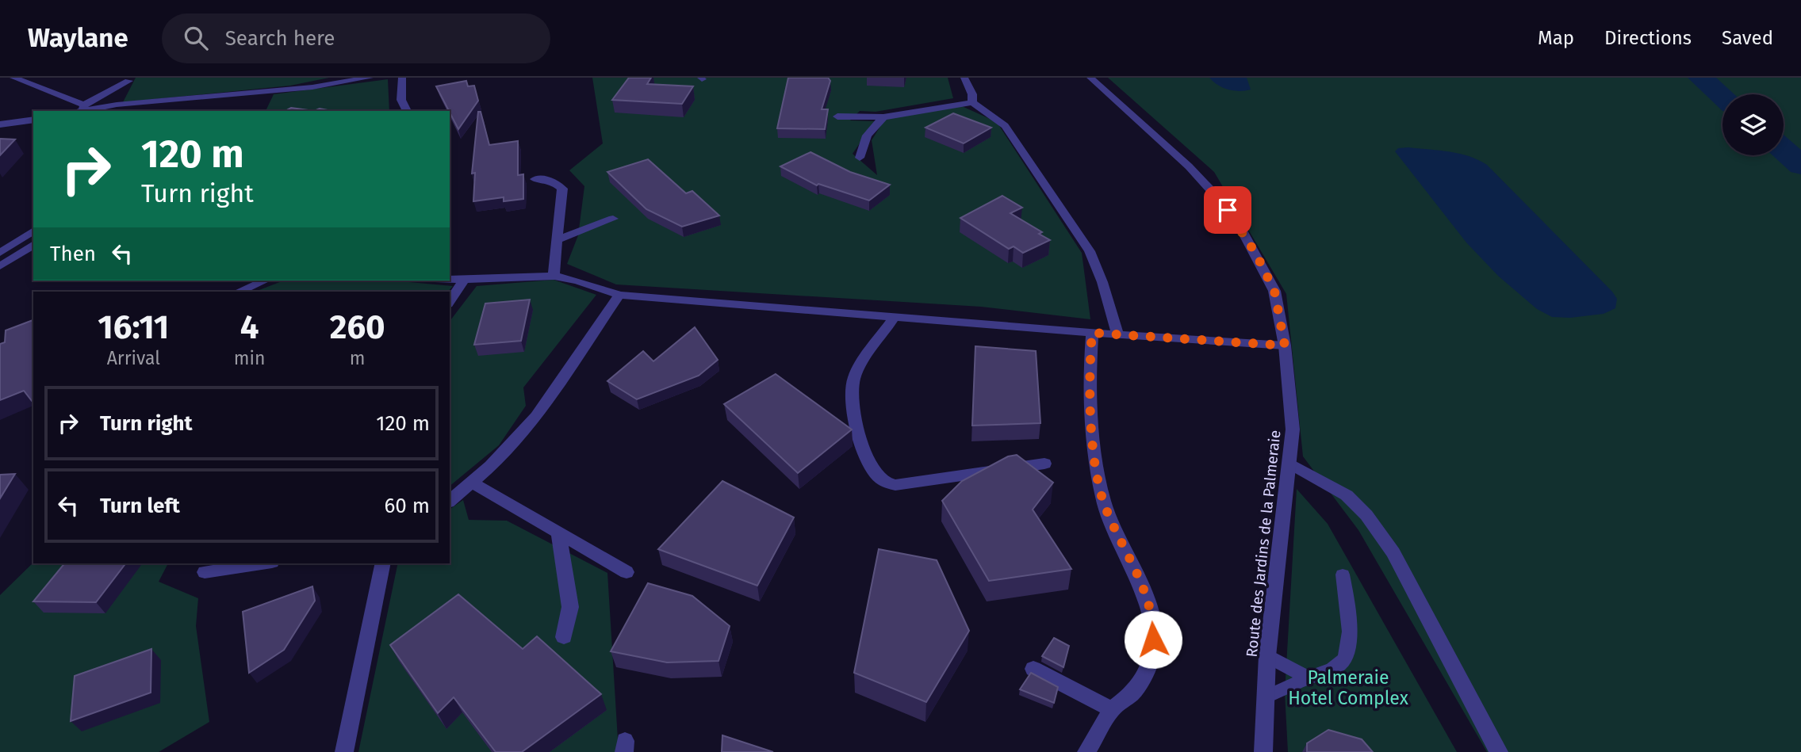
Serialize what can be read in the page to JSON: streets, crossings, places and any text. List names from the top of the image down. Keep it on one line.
{"streets":{"street":["Route des Jardins de la Palmeraie"]},"parks":["Palmeraie Hotel Complex"],"page":{"header":"Waylane","search":"Search here","nav":["Map","Directions","Saved"],"turn":["120 m","Turn right"],"then":"Then","eta":["16:11","Arrival","4","min","260","m"],"list":[{"name":"Turn right","value":"120 m"},{"name":"Turn left","value":"60 m"}]}}
